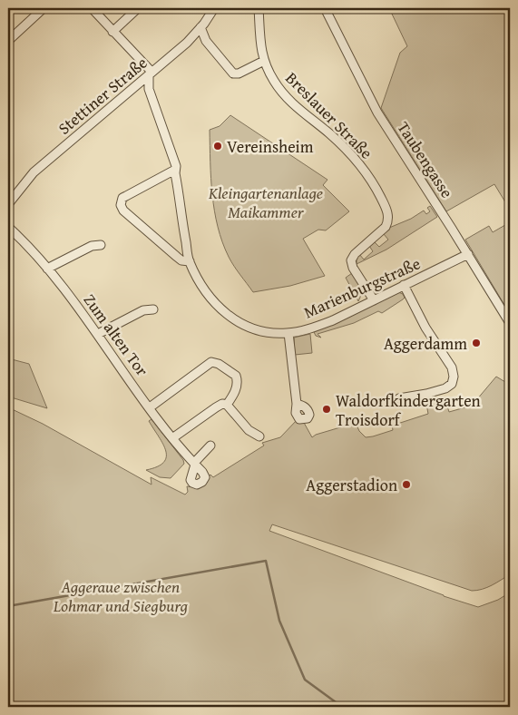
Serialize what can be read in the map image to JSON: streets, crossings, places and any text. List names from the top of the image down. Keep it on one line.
{"streets":{"street":["Stettiner Straße","Breslauer Straße","Taubengasse","Marienburgstraße","Zum alten Tor"]},"crossings":[["Stettiner Straße","Marienburgstraße"],["Breslauer Straße","Marienburgstraße"],["Taubengasse","Marienburgstraße"]],"parks":["Kleingartenanlage Maikammer","Aggeraue zwischen Lohmar und Siegburg"],"places":["Vereinsheim","Aggerdamm","Waldorfkindergarten Troisdorf","Aggerstadion"]}
